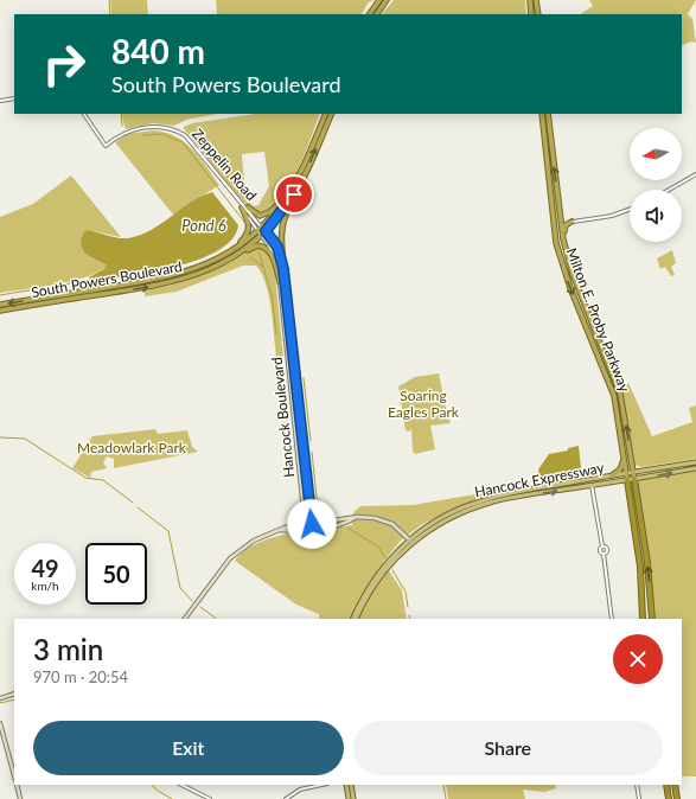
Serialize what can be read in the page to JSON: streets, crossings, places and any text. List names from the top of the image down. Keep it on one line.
{"streets":{"highway":["South Powers Boulevard","Milton E. Proby Parkway"],"main road":["Hancock Boulevard","Hancock Expressway"],"street":["Zeppelin Road"]},"crossings":[["Zeppelin Road","South Powers Boulevard"],["Zeppelin Road","Hancock Boulevard"],["South Powers Boulevard","Hancock Boulevard"],["Milton E. Proby Parkway","Hancock Expressway"]],"water":["Pond 6"],"parks":["Soaring Eagles Park","Meadowlark Park"],"north":"left","page":{"turn":["840 m","South Powers Boulevard"],"speed":"49 km/h","limit":"50","heading":["3 min","970 m · 20:54"],"buttons":["Exit","Share"]}}
